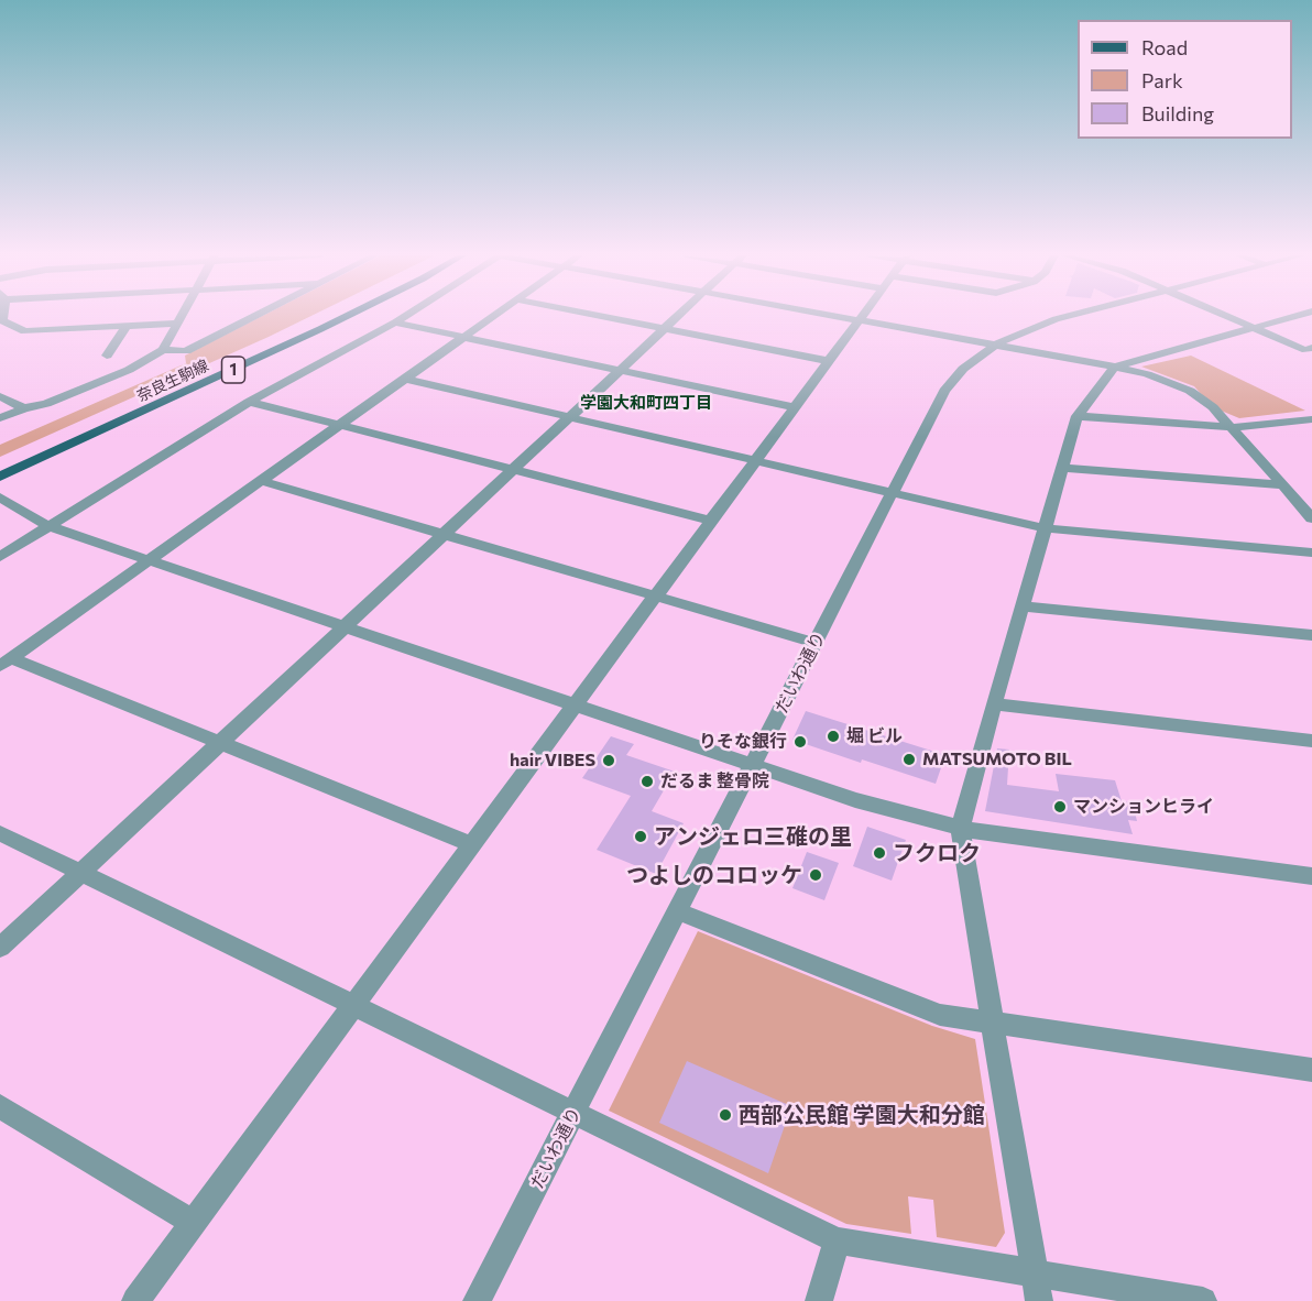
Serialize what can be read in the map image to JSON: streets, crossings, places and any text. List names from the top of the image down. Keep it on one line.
{"streets":{"main road":["1","奈良生駒線"],"street":["だいわ通り"]},"districts":["学園大和町四丁目"],"places":["堀 ビル","りそな銀行","MATSUMOTO BIL","hair VIBES","だるま 整骨院","マンションヒライ","アンジェロ三碓の里","フクロク","つよしのコロッケ","西部公民館 学園大和分館"],"legend":["Road","Park","Building"]}
